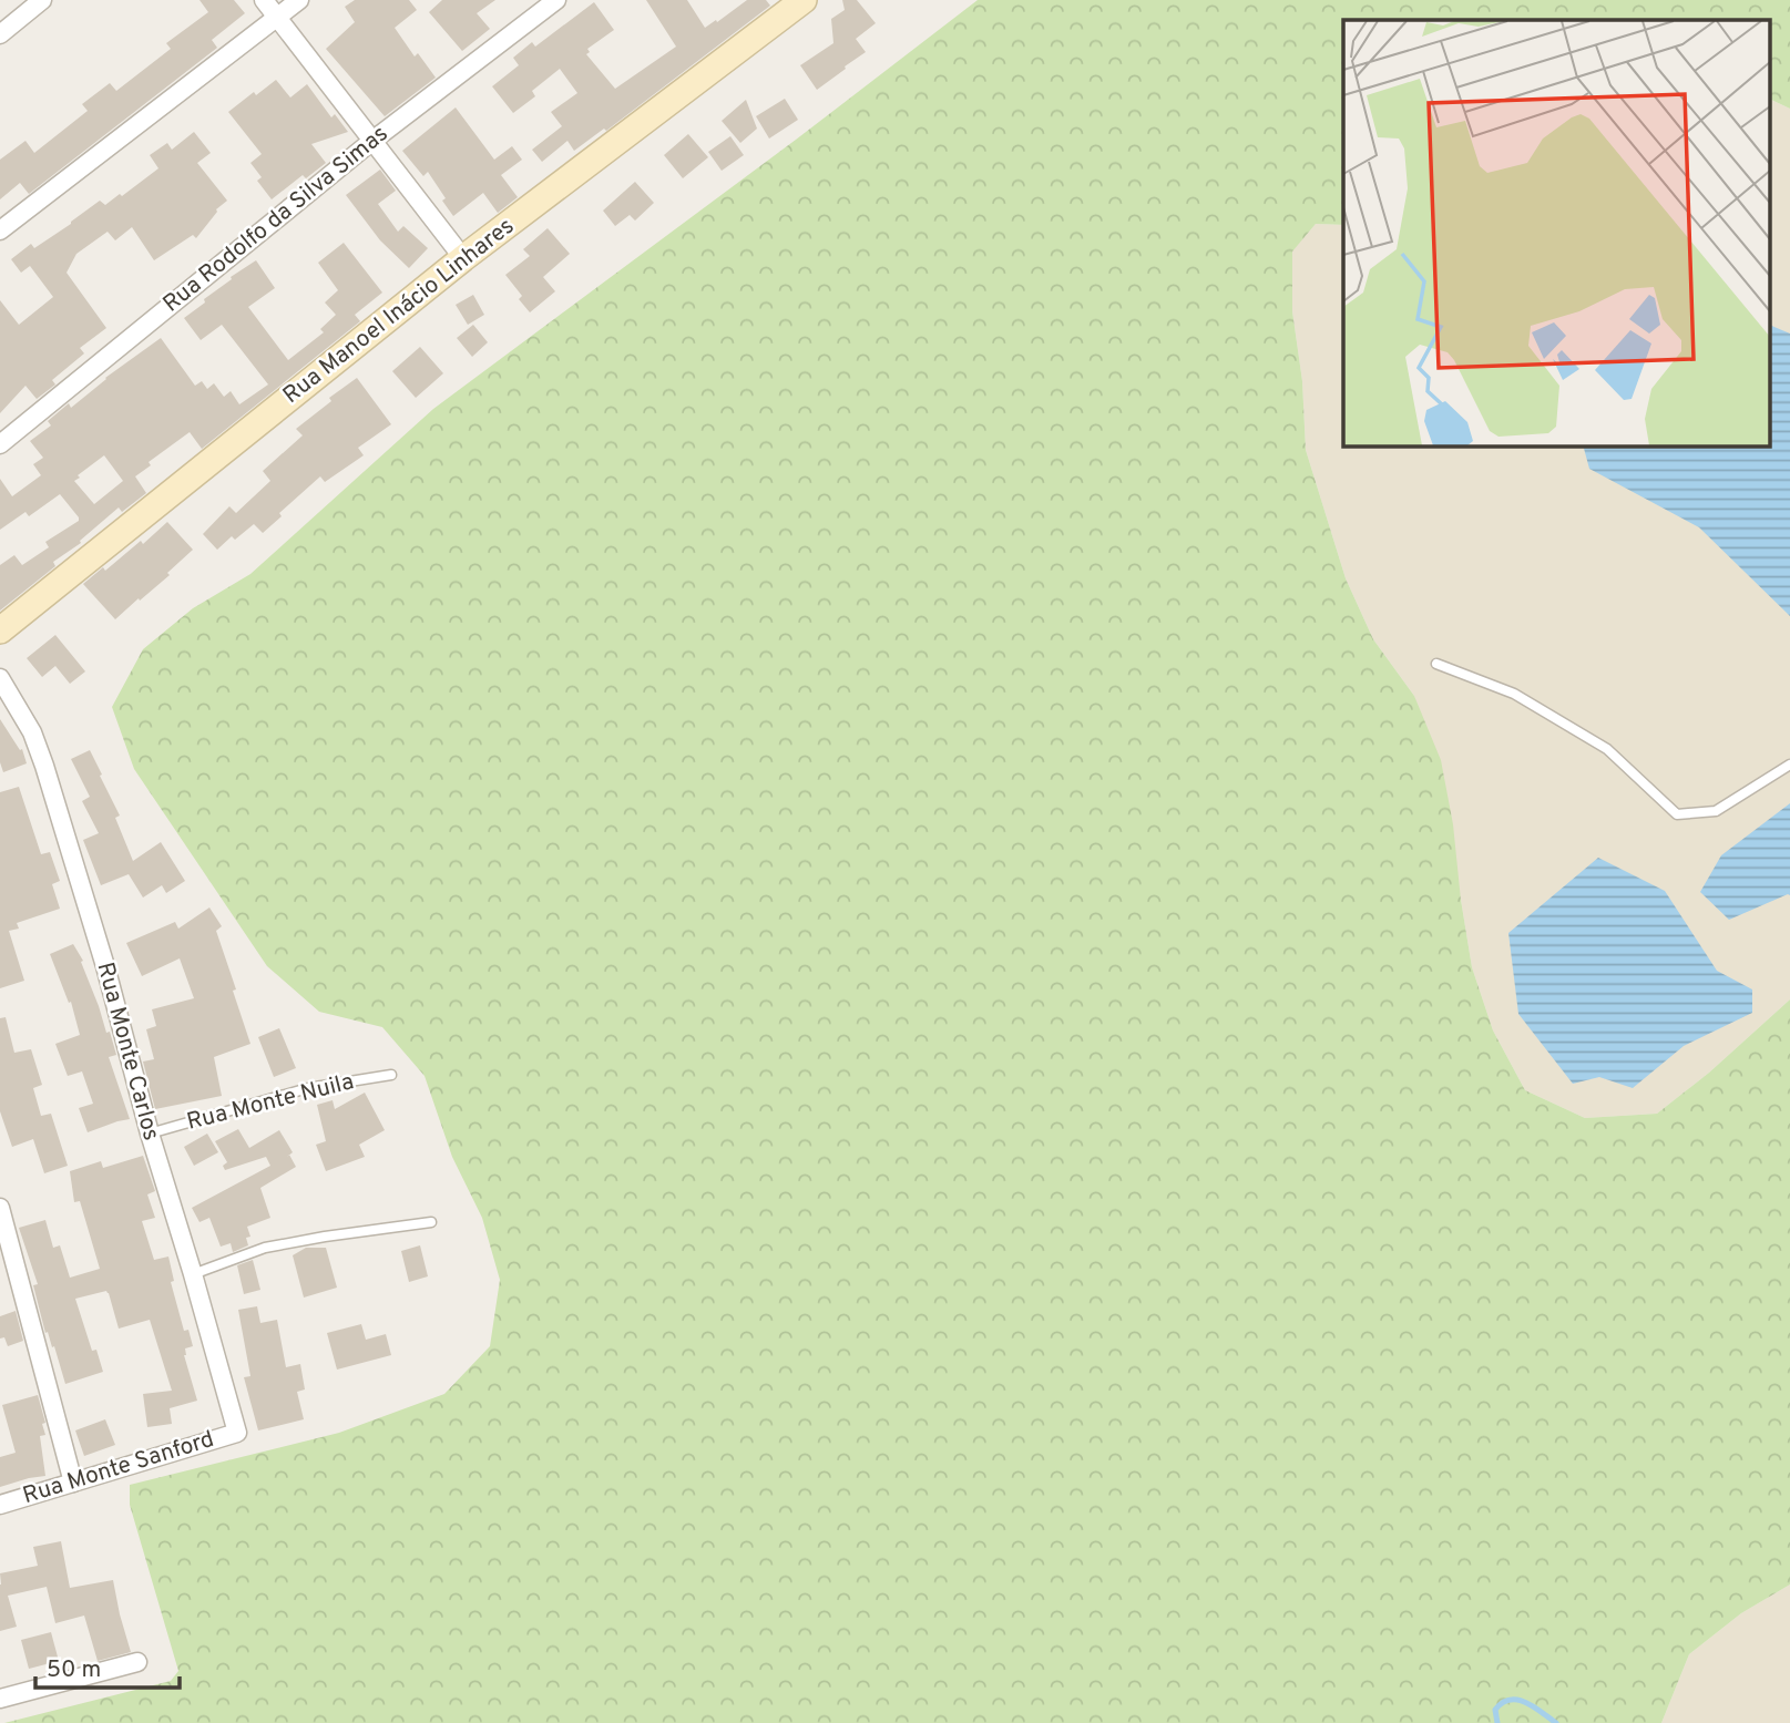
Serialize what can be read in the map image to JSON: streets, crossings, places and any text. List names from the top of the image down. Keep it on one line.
{"streets":{"main road":["Rua Manoel Inácio Linhares"],"street":["Rua Rodolfo da Silva Simas","Rua Monte Carlos","Rua Monte Sanford"],"lane":["Rua Monte Nuila"]},"crossings":[["Rua Monte Carlos","Rua Monte Nuila"],["Rua Monte Carlos","Rua Monte Sanford"]],"scale_bar":"50 m"}
